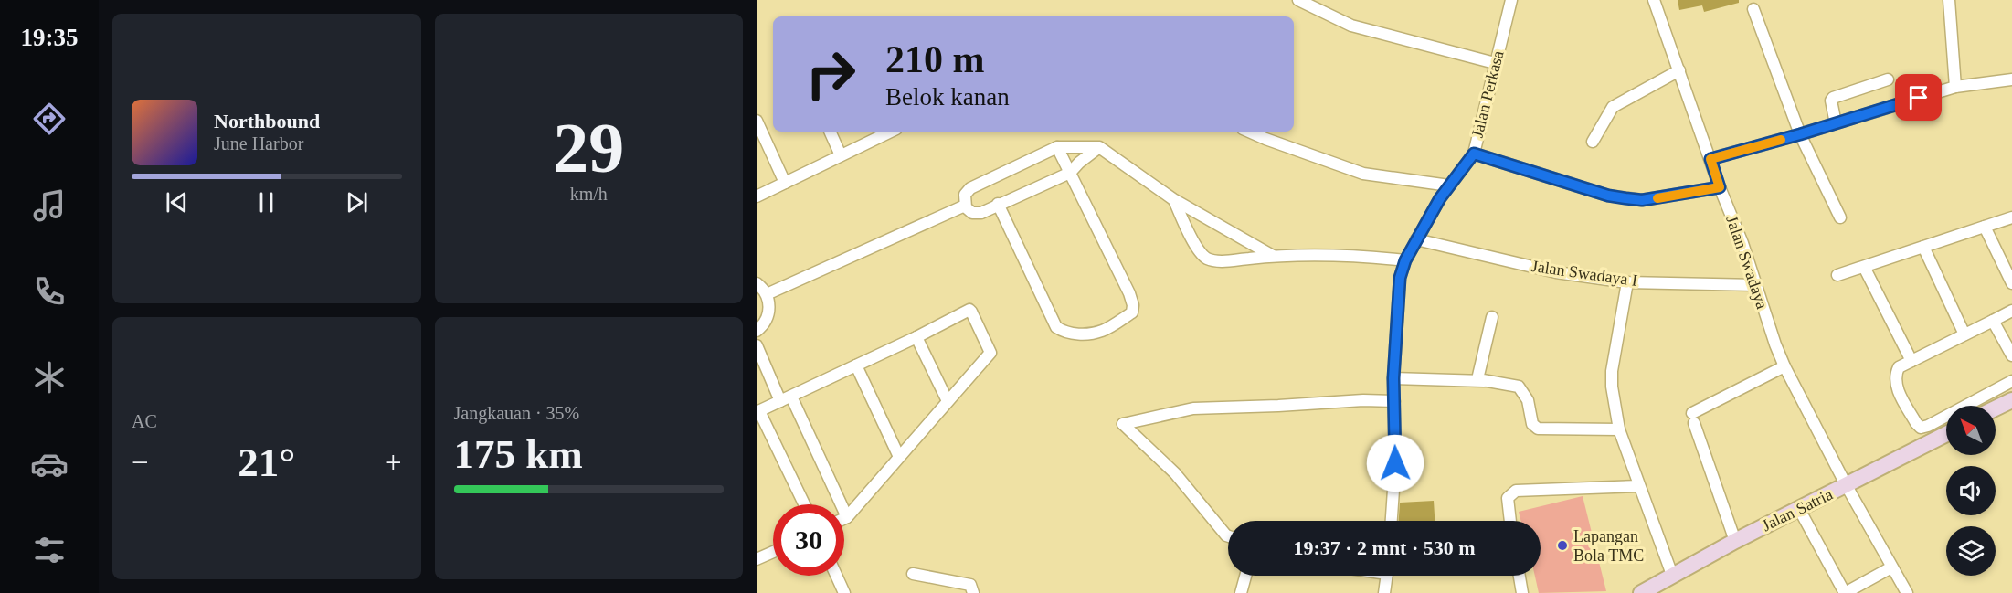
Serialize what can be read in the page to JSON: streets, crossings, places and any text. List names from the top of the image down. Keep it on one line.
{"streets":{"street":["Jalan Perkasa","Jalan Swadaya","Jalan Swadaya I","Jalan Satria"]},"crossings":[["Jalan Perkasa","Jalan Swadaya I"],["Jalan Swadaya","Jalan Swadaya I"],["Jalan Swadaya","Jalan Satria"]],"places":["Lapangan Bola TMC"],"north":"top left","page":{"tabs":"19:35","tile":[["29","km/h"],"AC",["Jangkauan · 35%","175 km"]],"turn":["210 m","Belok kanan"],"song":["Northbound","June Harbor"],"heat":["−","21°","+"],"limit":"30","trip":"19:37 · 2 mnt · 530 m"}}
